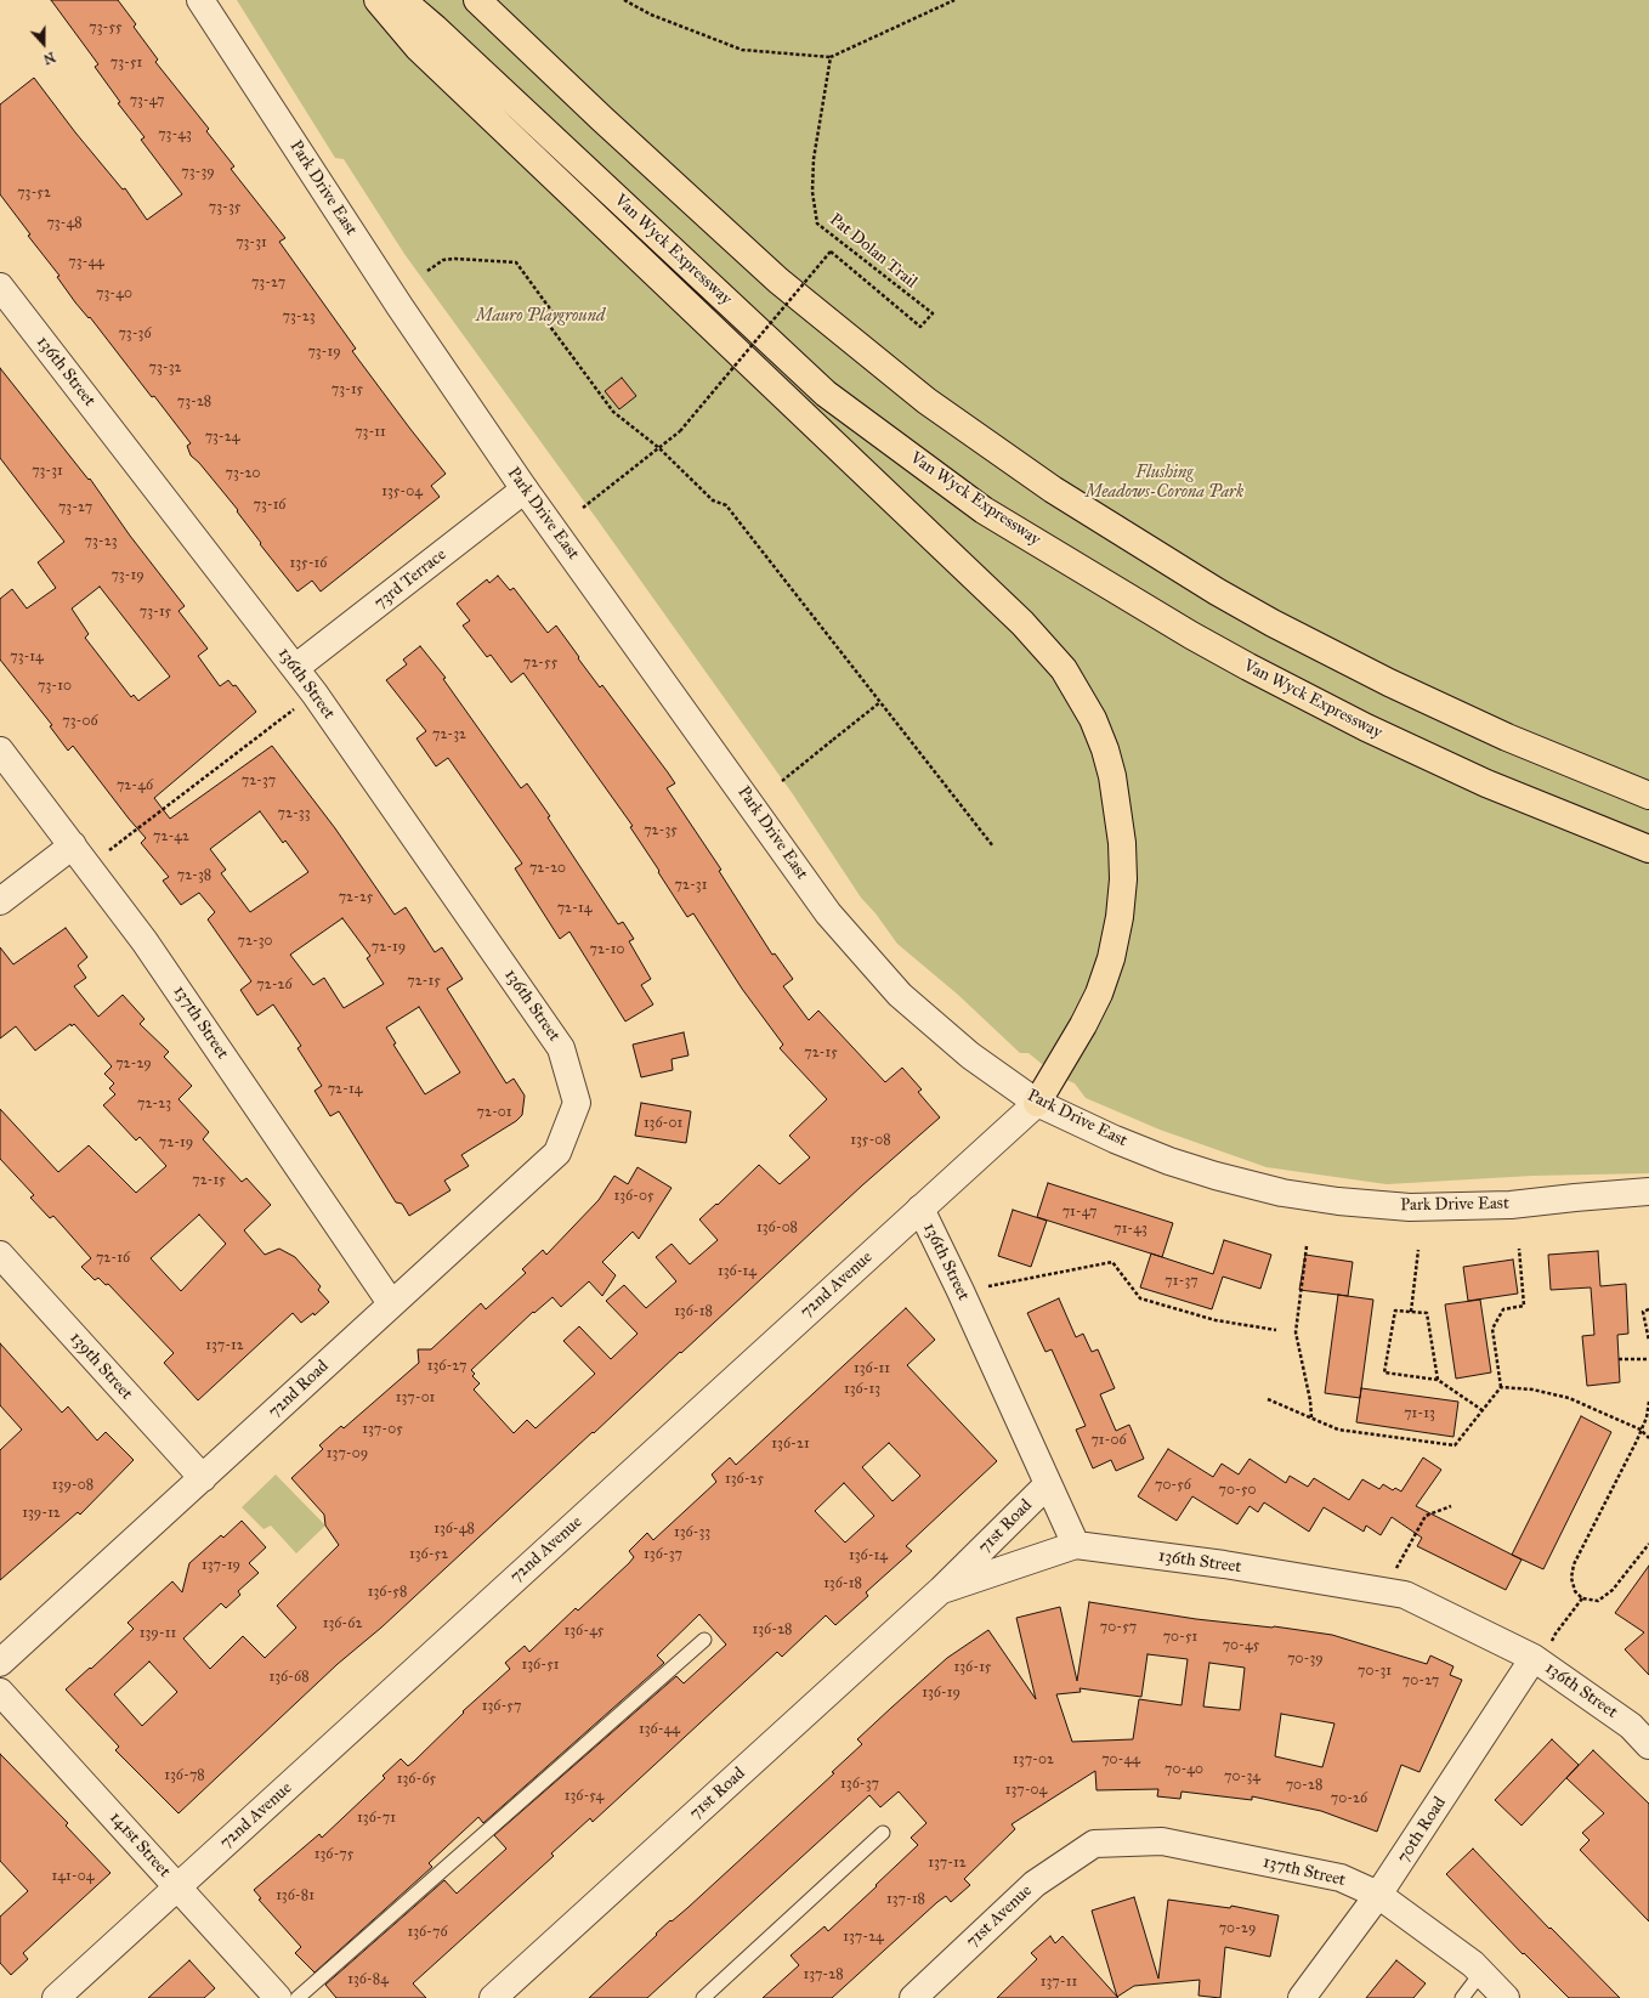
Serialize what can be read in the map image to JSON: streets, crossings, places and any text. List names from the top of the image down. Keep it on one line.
{"streets":{"highway":["Van Wyck Expressway"],"street":["Park Drive East","136th Street","73rd Terrace","137th Street","72nd Avenue","139th Street","72nd Road","71st Road","70th Road","141st Street","71st Avenue"],"path":["Pat Dolan Trail"]},"crossings":[["Park Drive East","73rd Terrace"],["Park Drive East","72nd Avenue"],["136th Street","73rd Terrace"],["136th Street","72nd Avenue"],["136th Street","72nd Road"],["136th Street","71st Road"],["136th Street","70th Road"],["137th Street","72nd Road"],["137th Street","70th Road"],["137th Street","71st Avenue"],["72nd Avenue","141st Street"],["139th Street","72nd Road"]],"parks":["Mauro Playground","Flushing Meadows-Corona Park"],"house_numbers":["73-55","73-51","73-47","73-43","73-39","73-52","73-35","73-48","73-31","73-44","73-27","73-40","73-23","73-36","73-19","73-32","73-15","73-28","73-11","73-24","73-31","73-20","135-04","73-16","73-27","73-23","135-16","73-19","73-15","73-14","72-55","73-10","73-06","72-32","72-37","72-46","72-33","72-35","72-42","72-20","72-38","72-31","72-25","72-14","72-30","72-19","72-10","72-15","72-26","72-15","72-29","72-14","72-23","72-01","136-01","135-08","72-19","72-15","136-05","71-47","136-08","71-43","72-16","136-14","71-37","136-18","137-12","136-27","136-11","136-13","137-01","71-13","137-05","71-06","136-21","137-09","136-25","139-08","70-56","70-50","139-12","136-48","136-33","136-52","136-37","136-14","137-19","136-18","136-58","136-62","70-57","136-28","136-45","139-11","70-51","70-45","70-39","136-51","136-15","70-31","136-68","70-27","136-19","136-57","136-44","137-02","70-44","70-40","136-78","70-34","136-65","136-37","70-28","137-04","136-54","70-26","136-71","136-75","137-12","141-04","136-81","137-18","70-29","136-76","137-24","137-28","136-84","137-11"],"north":"bottom"}
